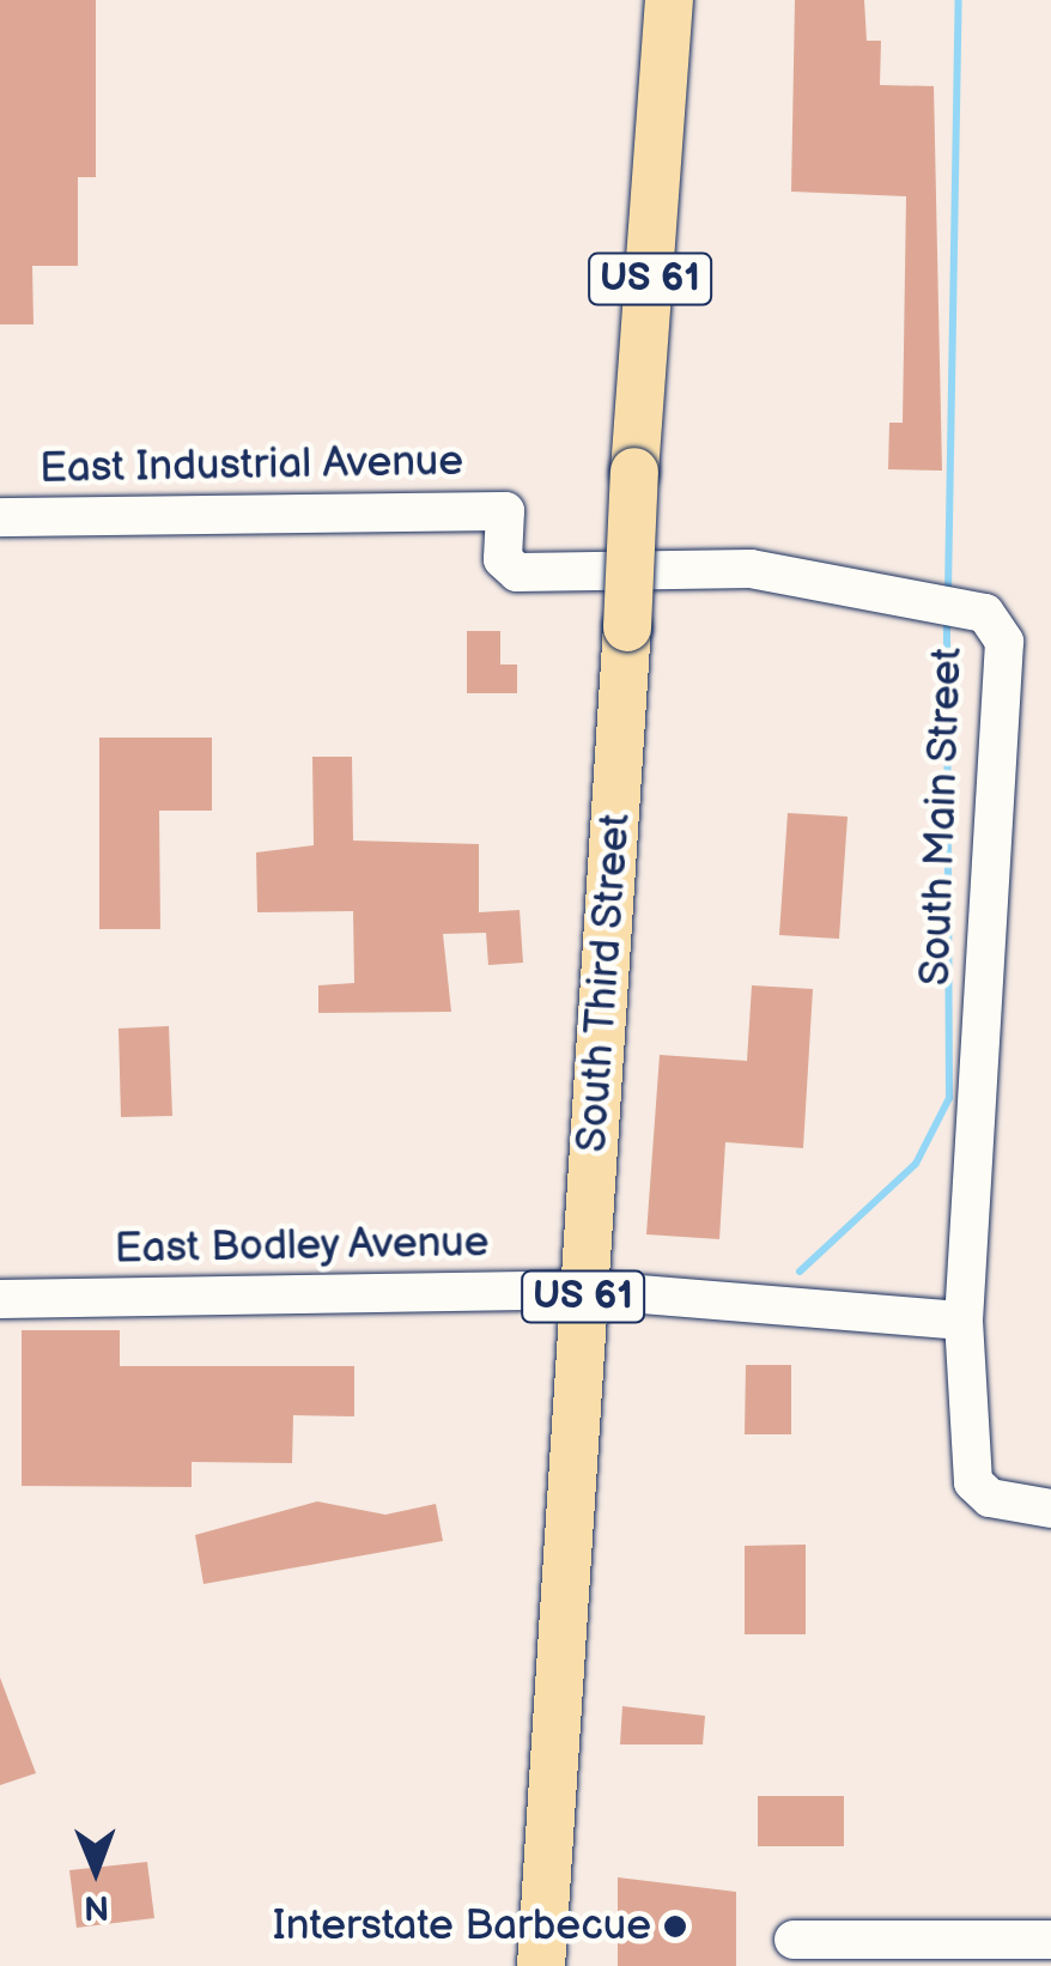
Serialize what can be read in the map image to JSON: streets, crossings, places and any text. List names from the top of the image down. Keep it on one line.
{"streets":{"main road":["US 61","South Third Street"],"street":["East Industrial Avenue","South Main Street","East Bodley Avenue"]},"crossings":[["East Industrial Avenue","South Main Street"],["South Main Street","East Bodley Avenue"],["South Third Street","East Bodley Avenue"]],"places":["Interstate Barbecue"],"north":"bottom"}
